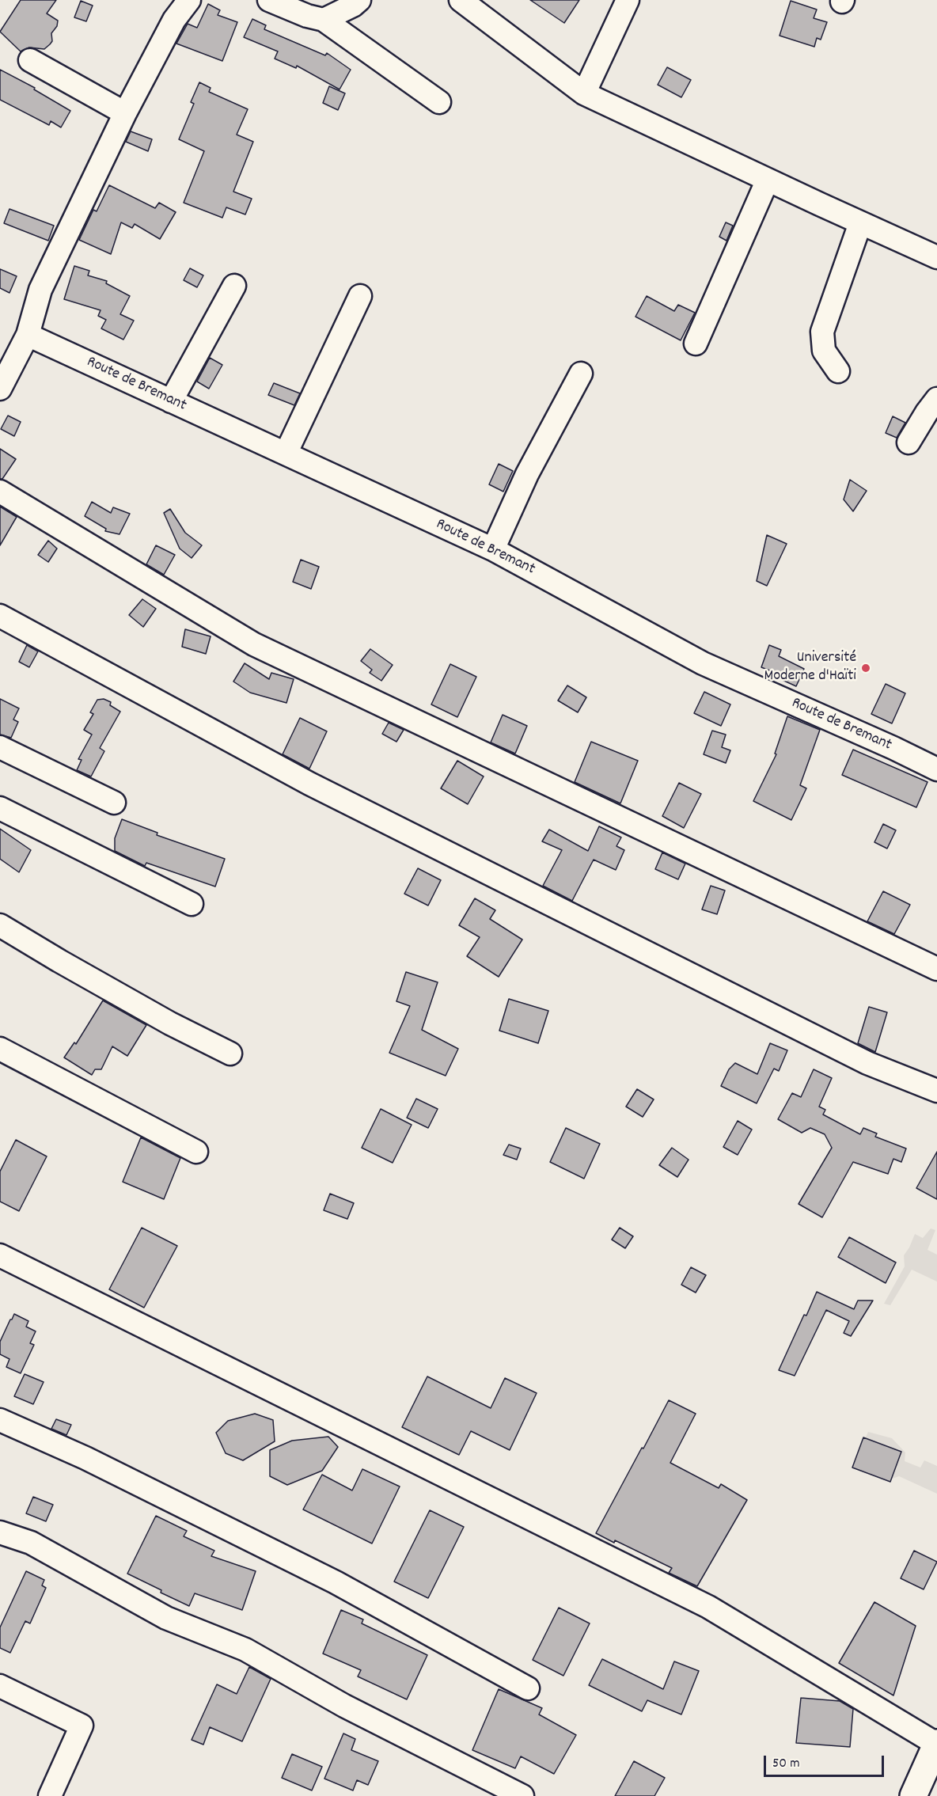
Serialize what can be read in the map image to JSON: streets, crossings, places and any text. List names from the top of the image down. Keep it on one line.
{"streets":{"street":["Route de Bremant"]},"places":["Université Moderne d'Haïti"],"scale_bar":"50 m"}
